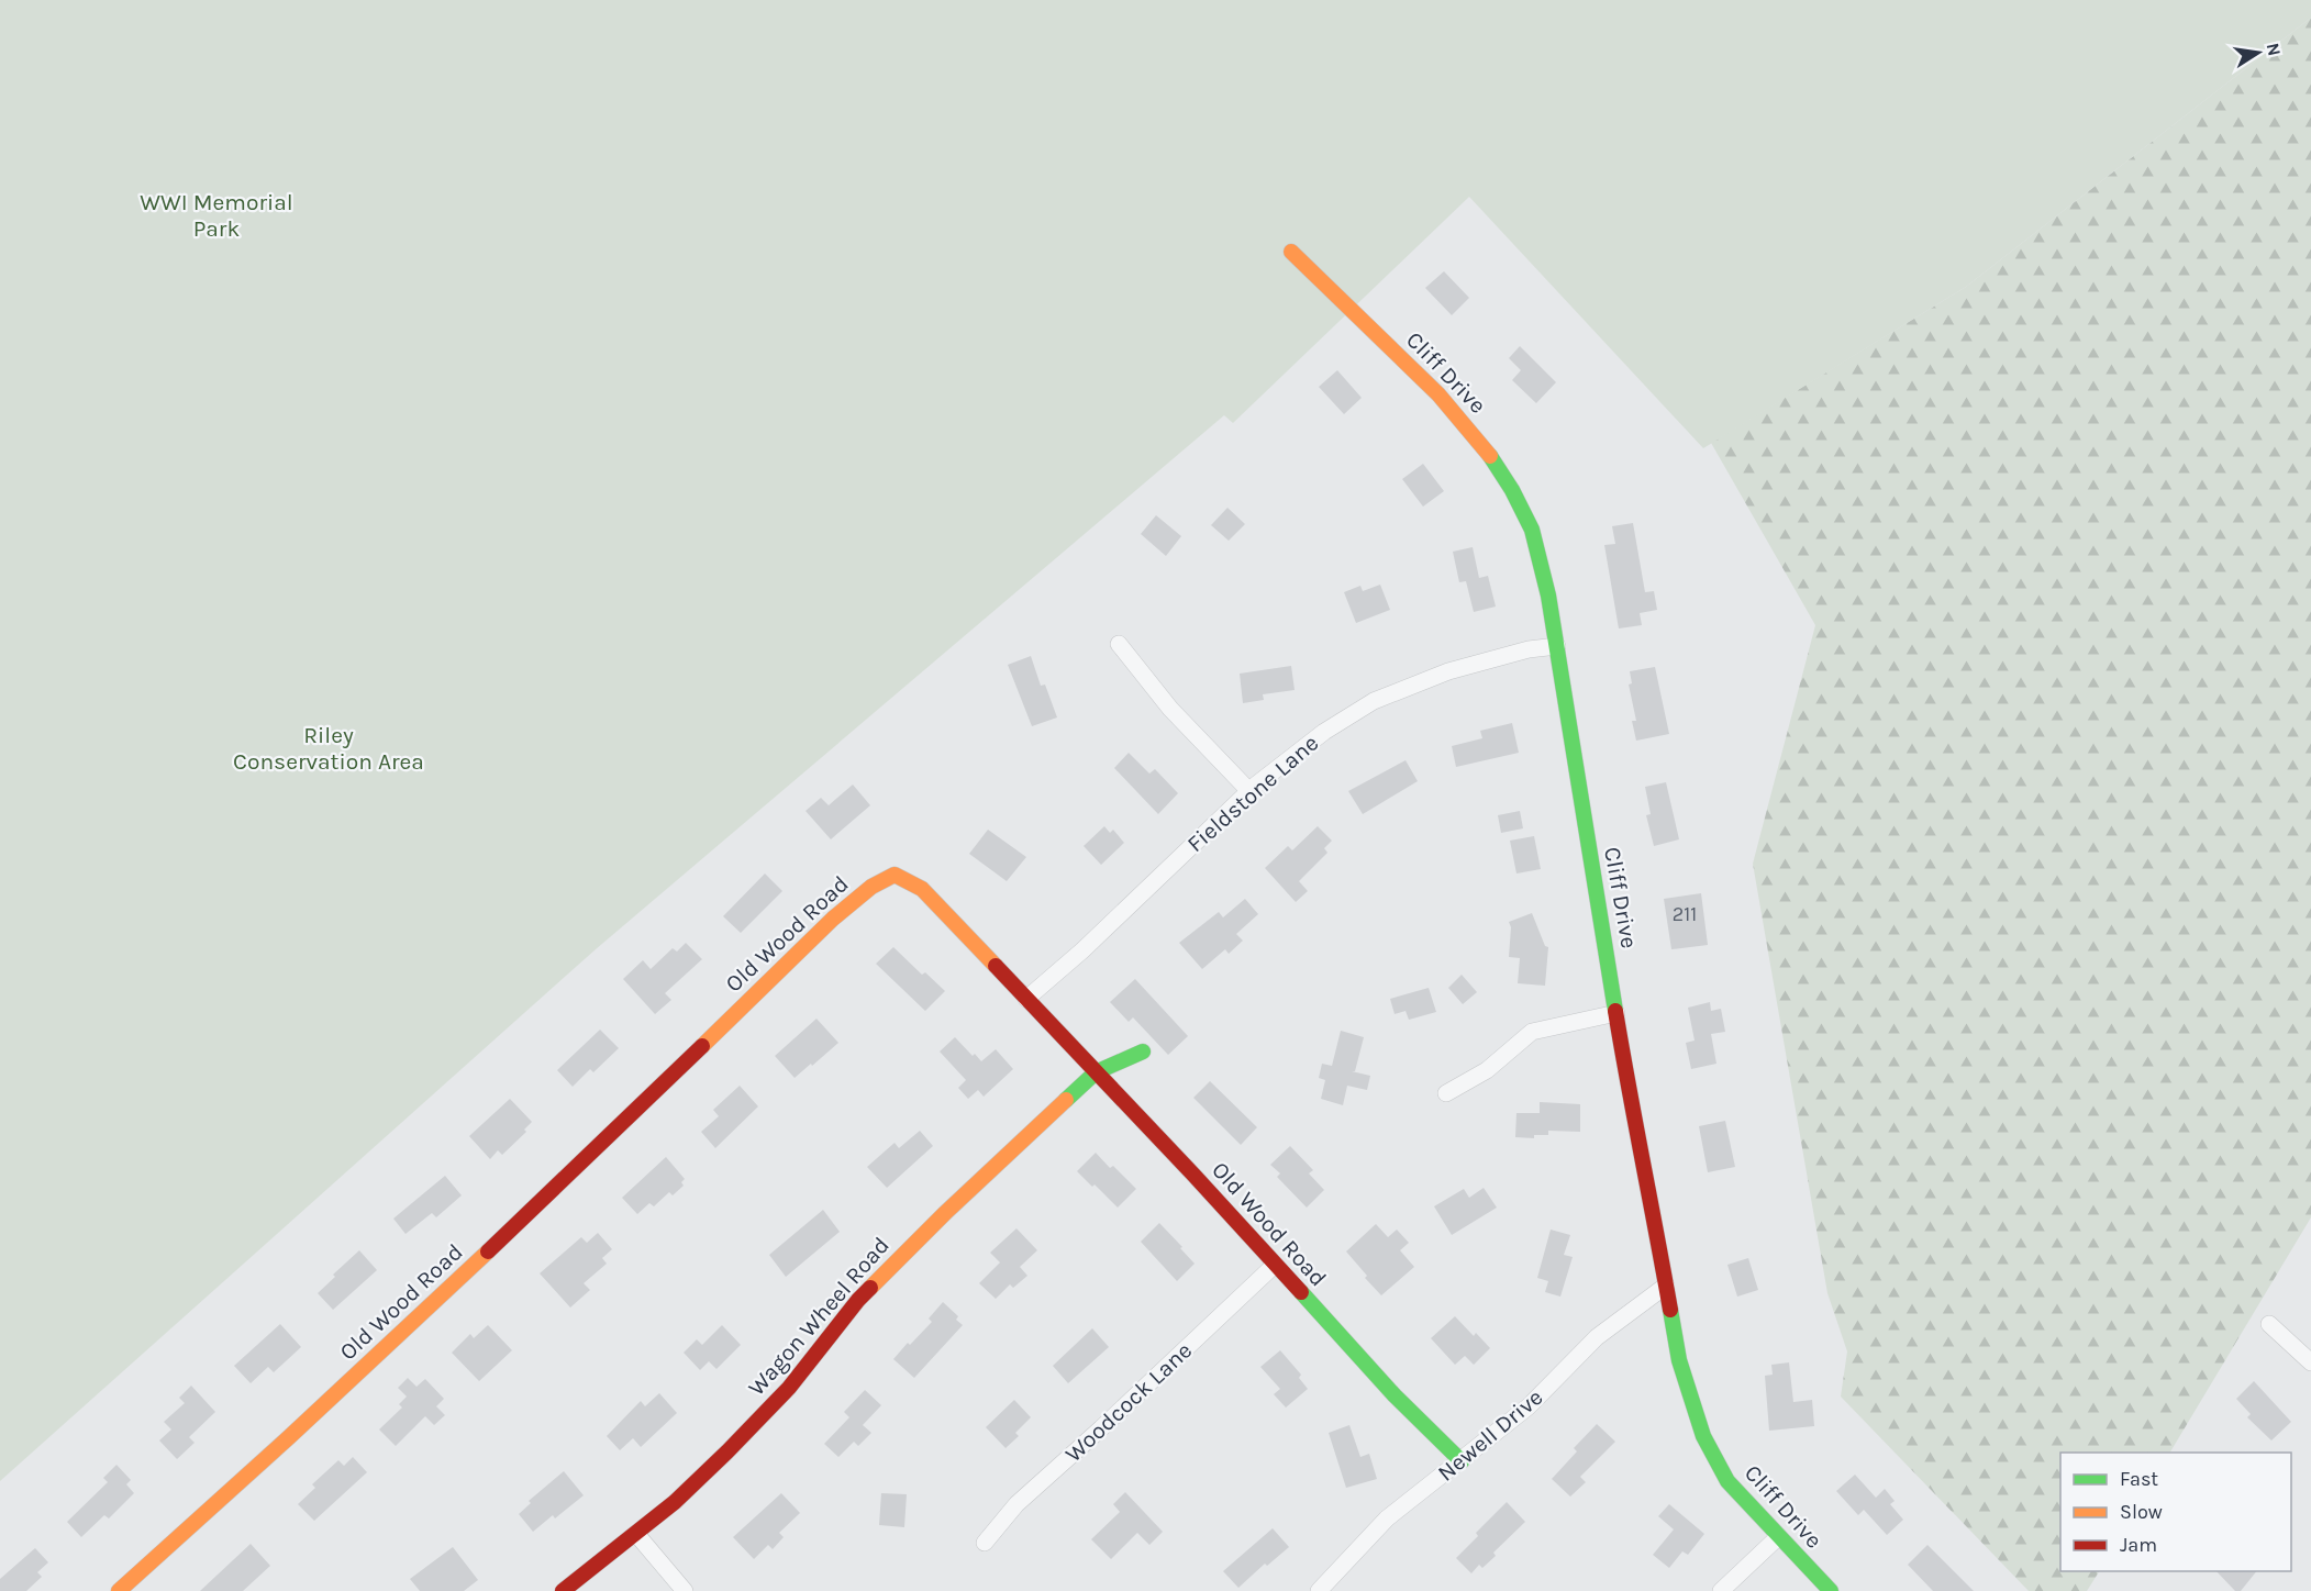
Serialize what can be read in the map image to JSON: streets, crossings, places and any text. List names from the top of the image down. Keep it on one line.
{"streets":{"street":["Cliff Drive","Fieldstone Lane","Old Wood Road","Wagon Wheel Road","Woodcock Lane","Newell Drive"]},"crossings":[["Cliff Drive","Fieldstone Lane"],["Cliff Drive","Newell Drive"],["Fieldstone Lane","Old Wood Road"],["Old Wood Road","Wagon Wheel Road"],["Old Wood Road","Woodcock Lane"],["Old Wood Road","Newell Drive"]],"parks":["WWI Memorial Park","Riley Conservation Area"],"house_numbers":["211"],"legend":["Fast","Slow","Jam"],"north":"right"}
